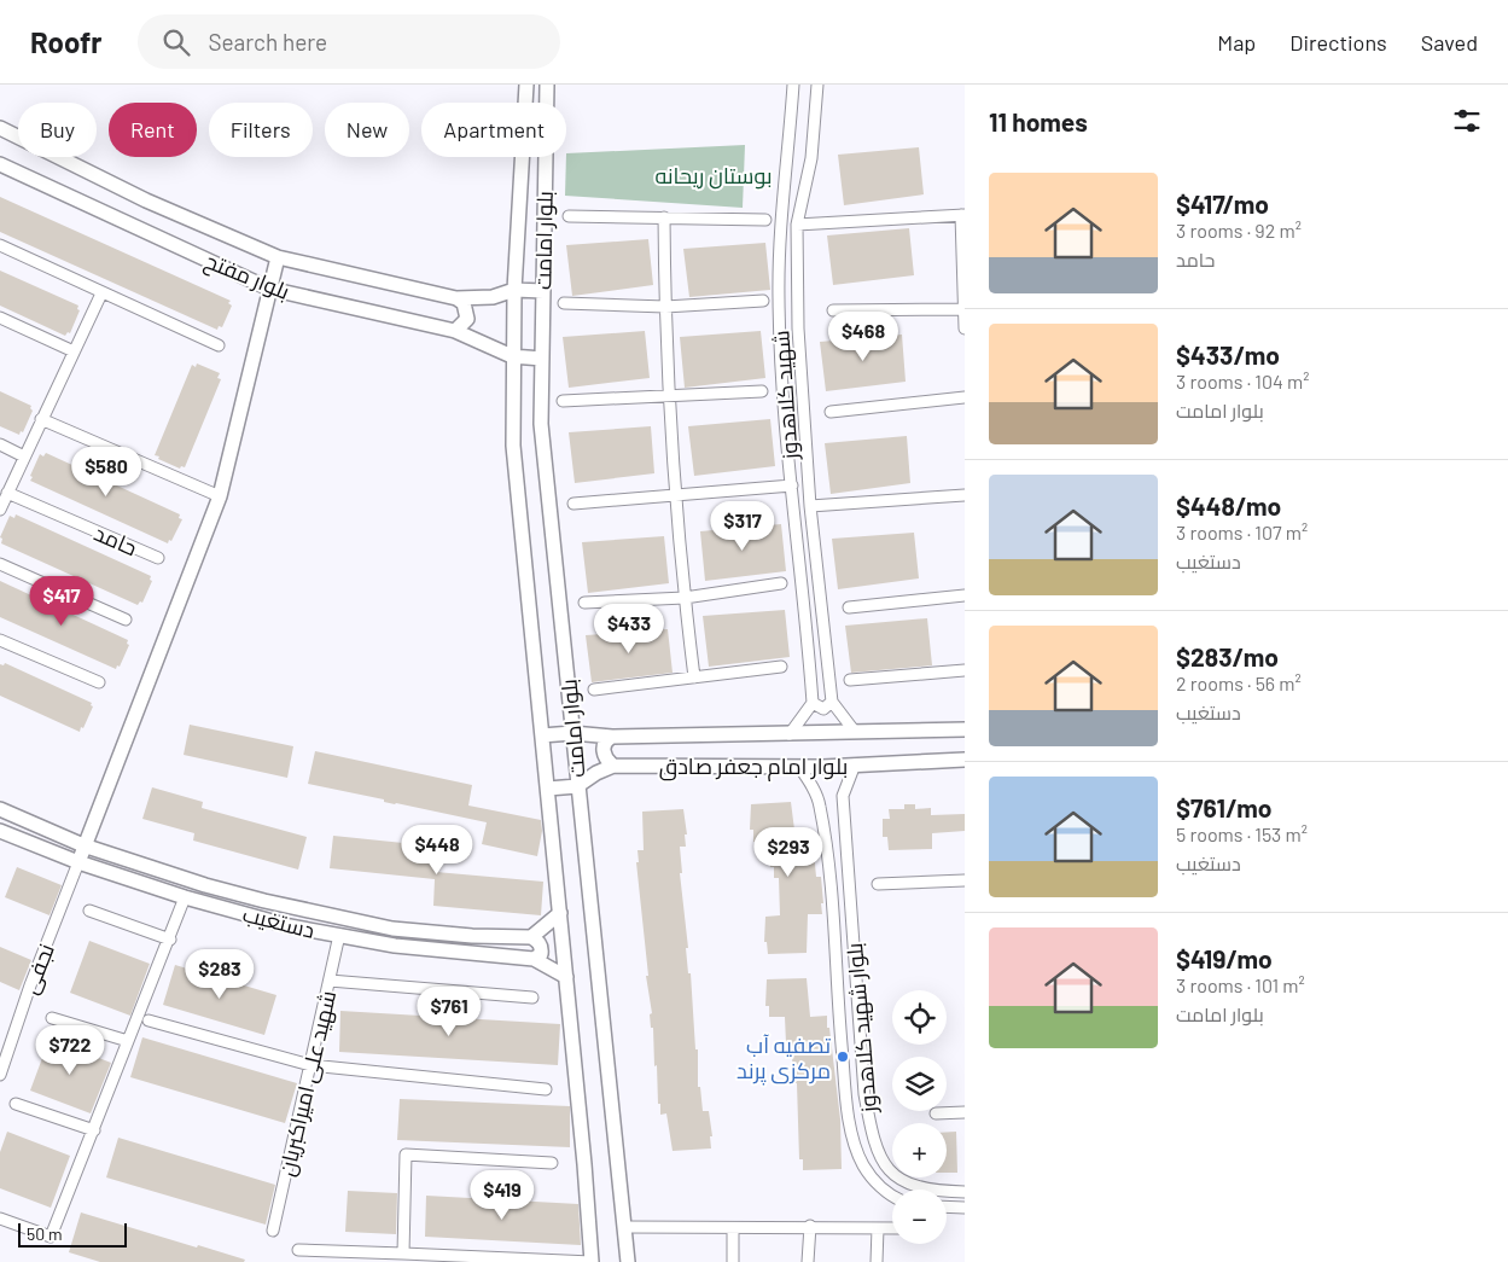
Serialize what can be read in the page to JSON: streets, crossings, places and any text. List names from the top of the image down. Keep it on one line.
{"streets":{"street":["بلوار امامت","بلوار مفتح","شهید کلاهدوز","حامد","بلوار امام جعفر صادق","دستغیب","نجفی","بلوار شهید کلاهدوز","شهید علی امیراکبریان"]},"crossings":[["بلوار امامت","بلوار مفتح"],["بلوار امامت","بلوار امام جعفر صادق"],["بلوار امامت","دستغیب"],["بلوار امام جعفر صادق","بلوار شهید کلاهدوز"],["دستغیب","نجفی"],["دستغیب","شهید علی امیراکبریان"]],"parks":["بوستان ریحانه"],"places":["تصفیه آب مرکزی پرند"],"scale_bar":"50 m","page":{"header":"Roofr","search":"Search here","nav":["Map","Directions","Saved"],"heading":"11 homes","chip":["Buy","Rent","Filters","New","Apartment"],"list":[{"name":"$417/mo","note":"3 rooms · 92 m² · حامد"},{"name":"$433/mo","note":"3 rooms · 104 m² · بلوار امامت"},{"name":"$448/mo","note":"3 rooms · 107 m² · دستغیب"},{"name":"$283/mo","note":"2 rooms · 56 m² · دستغیب"},{"name":"$761/mo","note":"5 rooms · 153 m² · دستغیب"},{"name":"$419/mo","note":"3 rooms · 101 m² · بلوار امامت"}],"price":["$468","$580","$317","$417","$433","$448","$293","$283","$761","$722","$419"],"map_buttons":["+","−"],"scale":"50 m"}}
